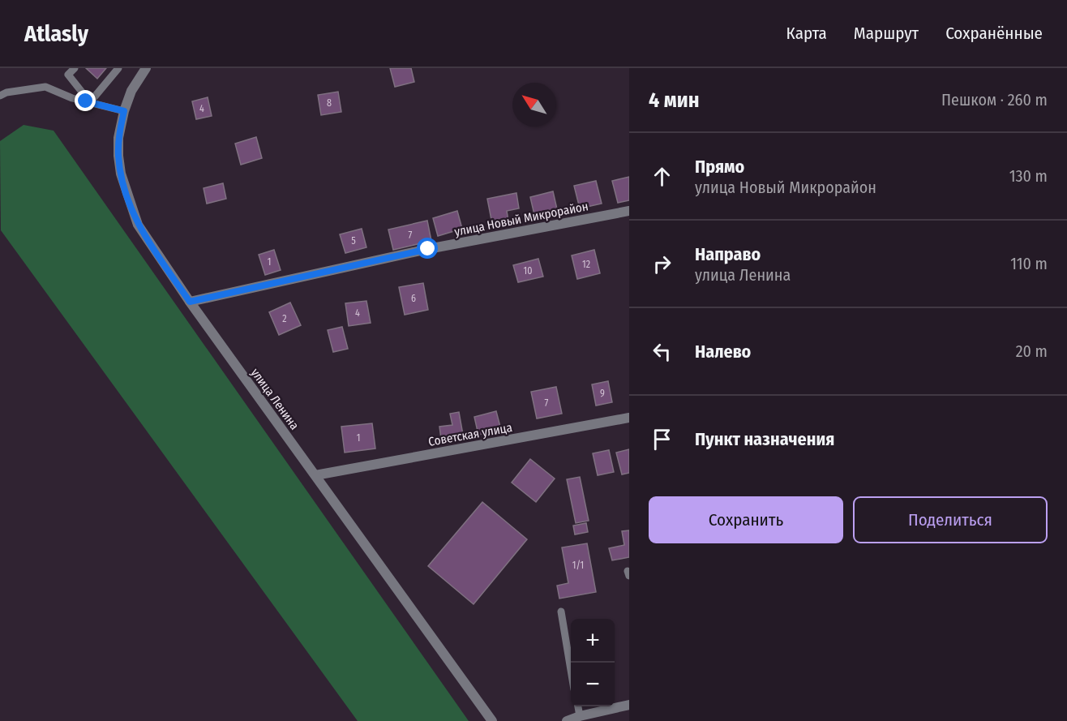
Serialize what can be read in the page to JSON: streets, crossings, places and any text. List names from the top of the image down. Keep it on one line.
{"streets":{"street":["улица Новый Микрорайон","улица Ленина","Советская улица"]},"crossings":[["улица Новый Микрорайон","улица Ленина"],["улица Ленина","Советская улица"]],"house_numbers":["8","4","7","5","1","12","10","6","4","2","9","7","1","1/1"],"north":"top left","page":{"header":"Atlasly","nav":["Карта","Маршрут","Сохранённые"],"heading":["4 мин","Пешком · 260 m"],"list":[["Прямо","улица Новый Микрорайон","130 m"],["Направо","улица Ленина","110 m"],["Налево","20 m"],"Пункт назначения"],"buttons":["Сохранить","Поделиться"],"map_buttons":["+","−"]}}
